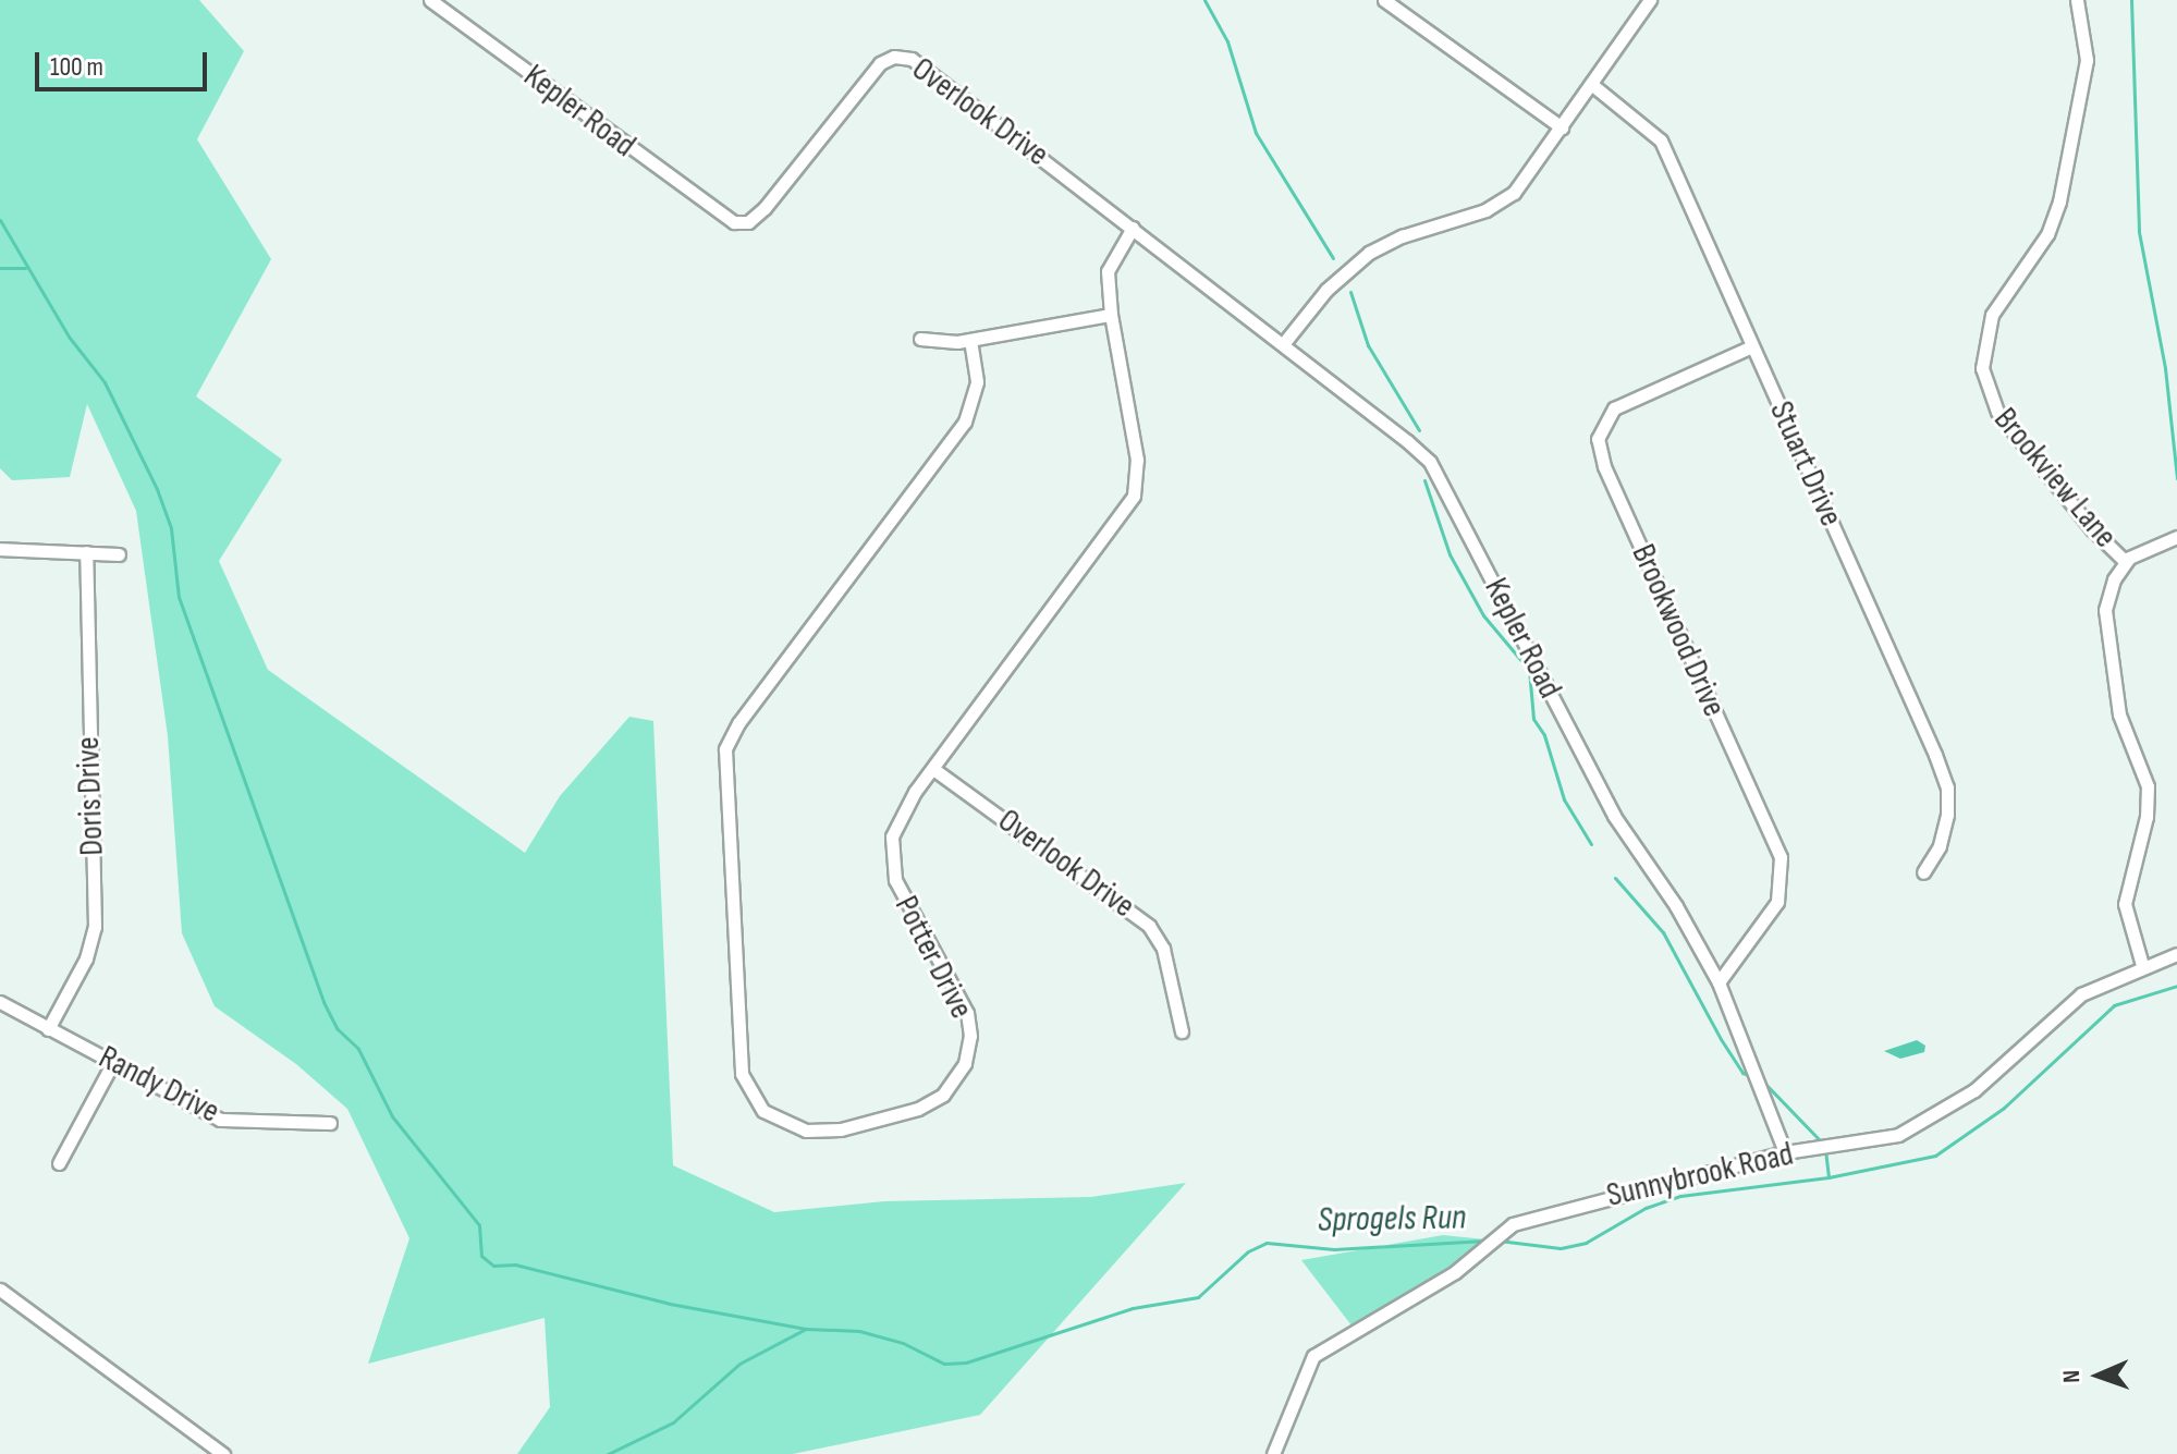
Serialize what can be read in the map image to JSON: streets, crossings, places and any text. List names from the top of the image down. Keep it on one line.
{"streets":{"street":["Kepler Road","Overlook Drive","Stuart Drive","Brookview Lane","Brookwood Drive","Doris Drive","Potter Drive","Randy Drive","Sunnybrook Road"]},"crossings":[["Kepler Road","Overlook Drive"],["Kepler Road","Brookwood Drive"],["Kepler Road","Potter Drive"],["Kepler Road","Sunnybrook Road"],["Overlook Drive","Potter Drive"],["Stuart Drive","Brookwood Drive"],["Doris Drive","Randy Drive"]],"water":["Sprogels Run"],"scale_bar":"100 m","north":"left"}
